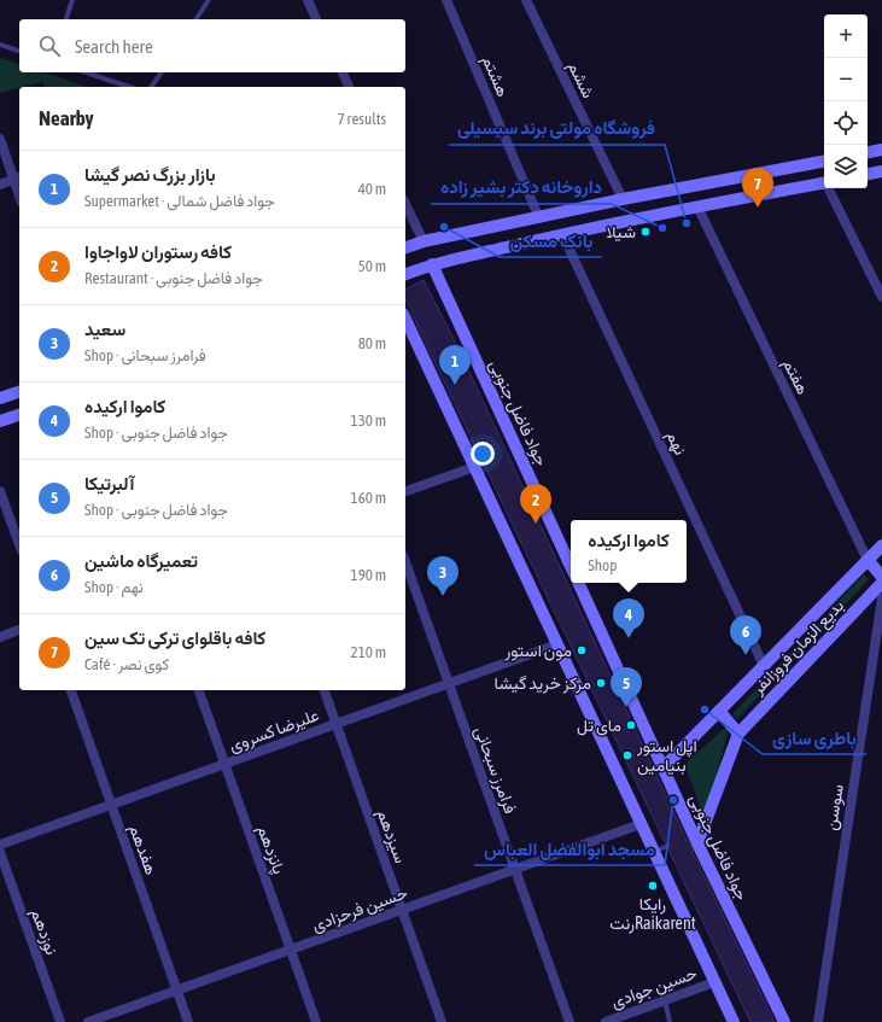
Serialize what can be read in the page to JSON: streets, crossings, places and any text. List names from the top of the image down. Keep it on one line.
{"streets":{"street":["هشتم","ششم","هفتم","جواد فاضل جنوبی","نهم","بدیع الزمان فروزانفر","علیرضا کسروی","فرامرز سبحانی","سوسن","سیزدهم","هفدهم","پانزدهم","حسین فرحزادی","نوزدهم","حسین جوادی"]},"crossings":[["علیرضا کسروی","فرامرز سبحانی"],["علیرضا کسروی","سیزدهم"],["علیرضا کسروی","هفدهم"],["علیرضا کسروی","پانزدهم"],["فرامرز سبحانی","حسین فرحزادی"],["سیزدهم","حسین فرحزادی"],["هفدهم","حسین فرحزادی"],["پانزدهم","حسین فرحزادی"]],"places":["فروشگاه مولتی برند سیسیلی","بانک مسکن","داروخانه دکتر بشیر زاده","شیلا","مون استور","مرکز خرید گیشا","باطری سازی","مای تل","اپل استور بنیامین","مسجد ابوالفضل العباس","رایکا رنتRaikarent"],"page":{"map_buttons":["+","−"],"search":"Search here","heading":["Nearby","7 results"],"list":[{"mark":"1","name":"بازار بزرگ نصر گیشا","note":"Supermarket · جواد فاضل شمالی","value":"40 m"},{"mark":"2","name":"کافه رستوران لاواجاوا","note":"Restaurant · جواد فاضل جنوبی","value":"50 m"},{"mark":"3","name":"سعید","note":"Shop · فرامرز سبحانی","value":"80 m"},{"mark":"4","name":"کاموا ارکیده","note":"Shop · جواد فاضل جنوبی","value":"130 m"},{"mark":"5","name":"آلبرتیکا","note":"Shop · جواد فاضل جنوبی","value":"160 m"},{"mark":"6","name":"تعمیرگاه ماشین","note":"Shop · نهم","value":"190 m"},{"mark":"7","name":"کافه باقلوای ترکی تک سین","note":"Café · کوی نصر","value":"210 m"}],"pins":["7","1","2","3","4","6","5"],"popup":["کاموا ارکیده","Shop"]}}
